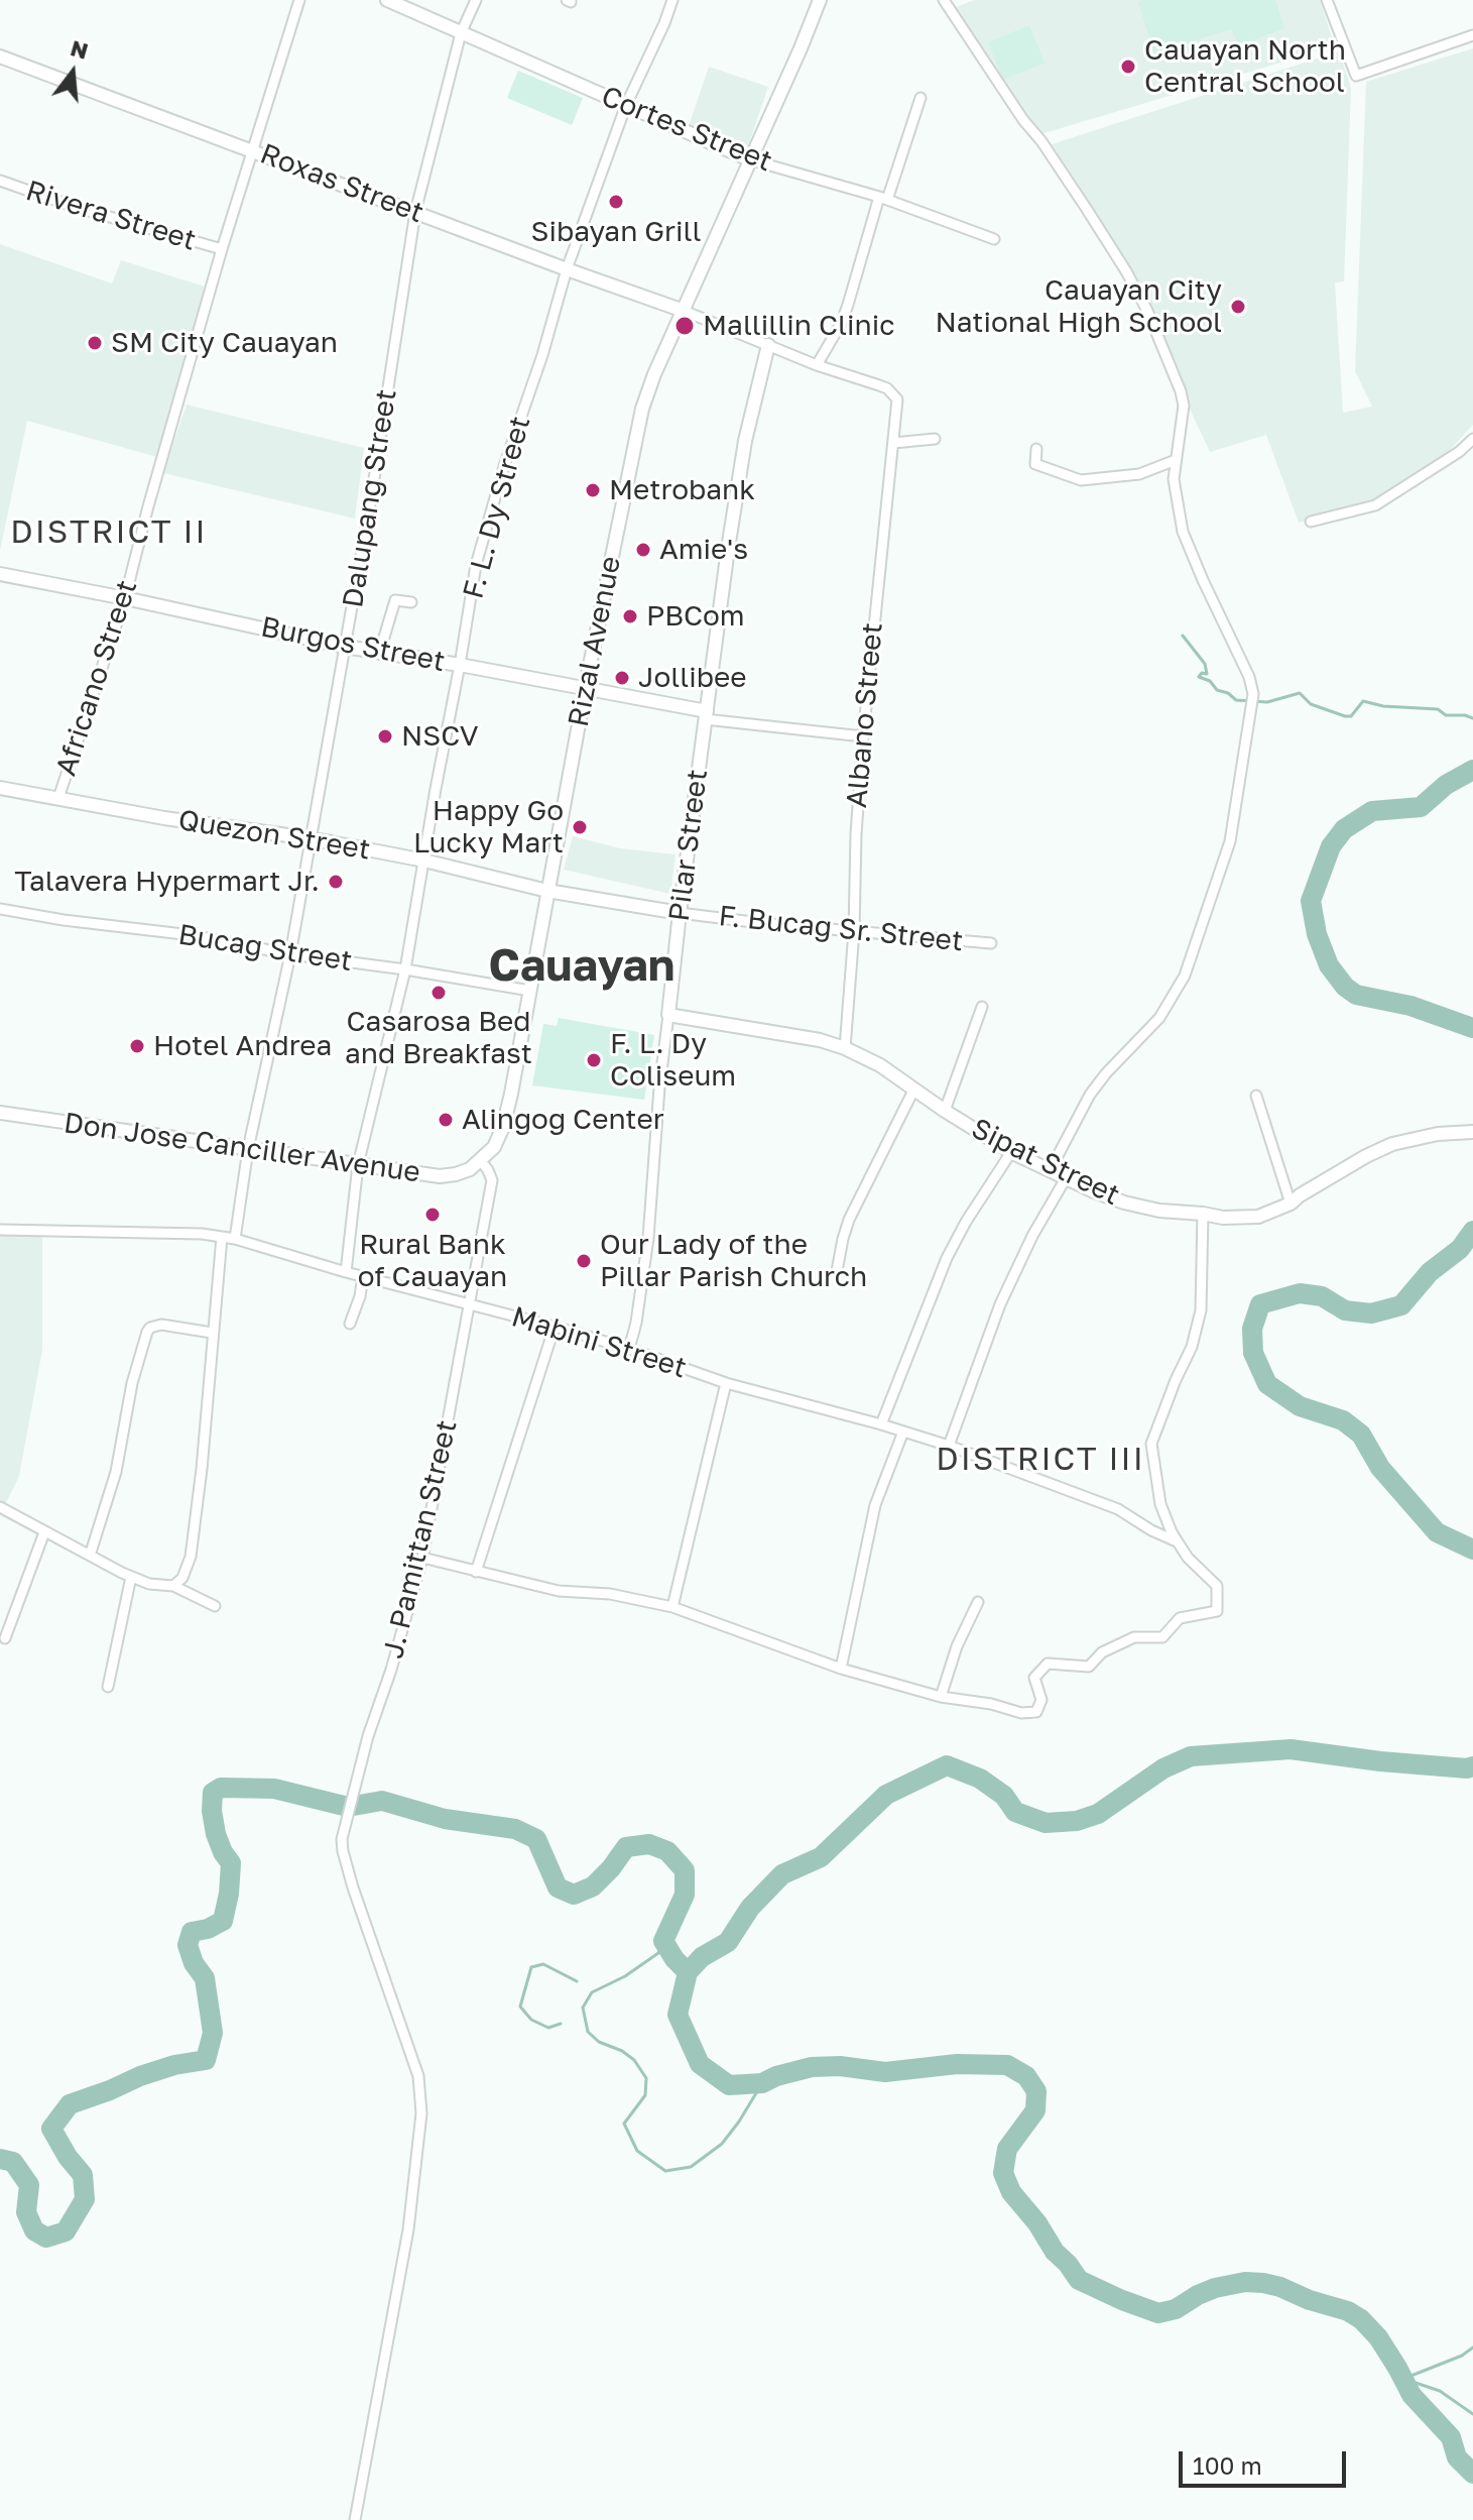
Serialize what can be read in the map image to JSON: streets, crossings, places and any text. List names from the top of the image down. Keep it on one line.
{"streets":{"street":["Cortes Street","Roxas Street","Rivera Street","Dalupang Street","F. L. Dy Street","Rizal Avenue","Burgos Street","Africano Street","Albano Street","Quezon Street","Pilar Street","F. Bucag Sr. Street","Bucag Street","Don Jose Canciller Avenue","Sipat Street","Mabini Street","J. Pamittan Street"]},"crossings":[["Cortes Street","Dalupang Street"],["Cortes Street","F. L. Dy Street"],["Cortes Street","Rizal Avenue"],["Roxas Street","Dalupang Street"],["Roxas Street","F. L. Dy Street"],["Roxas Street","Rizal Avenue"],["Roxas Street","Africano Street"],["Rivera Street","Africano Street"],["Dalupang Street","Burgos Street"],["Dalupang Street","Quezon Street"],["Dalupang Street","Bucag Street"],["Dalupang Street","Don Jose Canciller Avenue"],["Dalupang Street","Mabini Street"],["F. L. Dy Street","Burgos Street"],["F. L. Dy Street","Quezon Street"],["F. L. Dy Street","Bucag Street"],["F. L. Dy Street","Don Jose Canciller Avenue"],["F. L. Dy Street","Mabini Street"],["Rizal Avenue","Burgos Street"],["Rizal Avenue","Quezon Street"],["Rizal Avenue","F. Bucag Sr. Street"],["Rizal Avenue","Bucag Street"],["Rizal Avenue","Don Jose Canciller Avenue"],["Burgos Street","Africano Street"],["Burgos Street","Pilar Street"],["Africano Street","Quezon Street"],["Albano Street","F. Bucag Sr. Street"],["Albano Street","Sipat Street"],["Quezon Street","F. Bucag Sr. Street"],["Pilar Street","F. Bucag Sr. Street"],["Pilar Street","Sipat Street"],["Pilar Street","Mabini Street"],["Mabini Street","J. Pamittan Street"]],"districts":["DISTRICT II","Cauayan","DISTRICT III"],"places":["Cauayan North Central School","Sibayan Grill","Cauayan City National High School","Mallillin Clinic","SM City Cauayan","Metrobank","Amie's","PBCom","Jollibee","NSCV","Happy Go Lucky Mart","Talavera Hypermart Jr.","Casarosa Bed and Breakfast","Hotel Andrea","F. L. Dy Coliseum","Alingog Center","Rural Bank of Cauayan","Our Lady of the Pillar Parish Church"],"scale_bar":"100 m","north":"top"}
